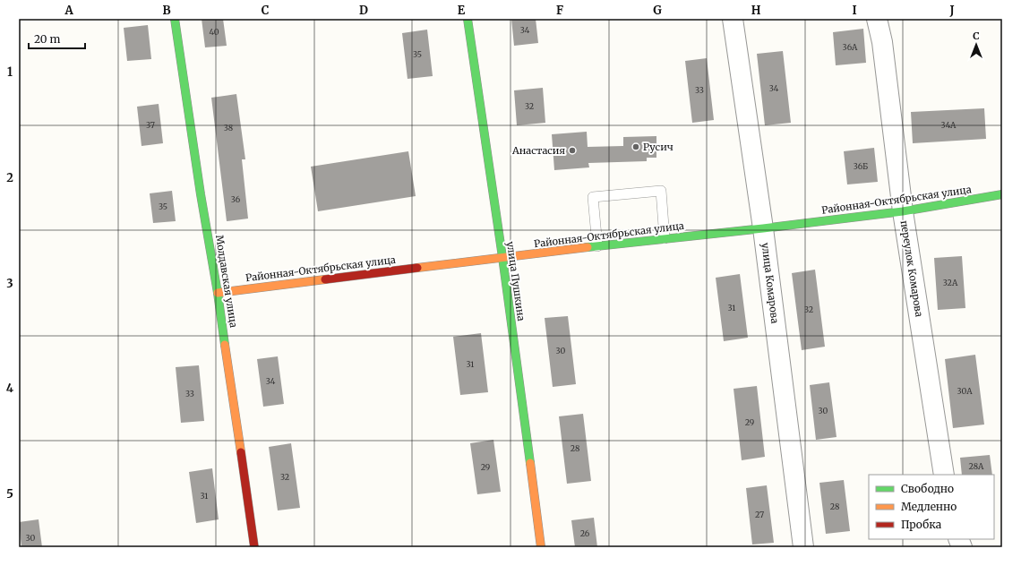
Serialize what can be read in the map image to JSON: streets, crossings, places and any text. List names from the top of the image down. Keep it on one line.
{"streets":{"street":["Районная-Октябрьская улица","переулок Комарова","Молдавская улица","улица Пушкина","улица Комарова"]},"crossings":[["Районная-Октябрьская улица","переулок Комарова"],["Районная-Октябрьская улица","Молдавская улица"],["Районная-Октябрьская улица","улица Пушкина"],["Районная-Октябрьская улица","улица Комарова"]],"places":["Русич","Анастасия"],"house_numbers":["34","40","36А","35","34","33","32","37","34А","38","36Б","36","35","32А","31","32","30","31","34","30А","33","30","29","28","28А","29","32","31","28","27","26","30"],"legend":["Свободно","Медленно","Пробка"],"scale_bar":"20 m","north":"top","grid":{"columns":["A","B","C","D","E","F","G","H","I","J"],"rows":["1","2","3","4","5"]}}
